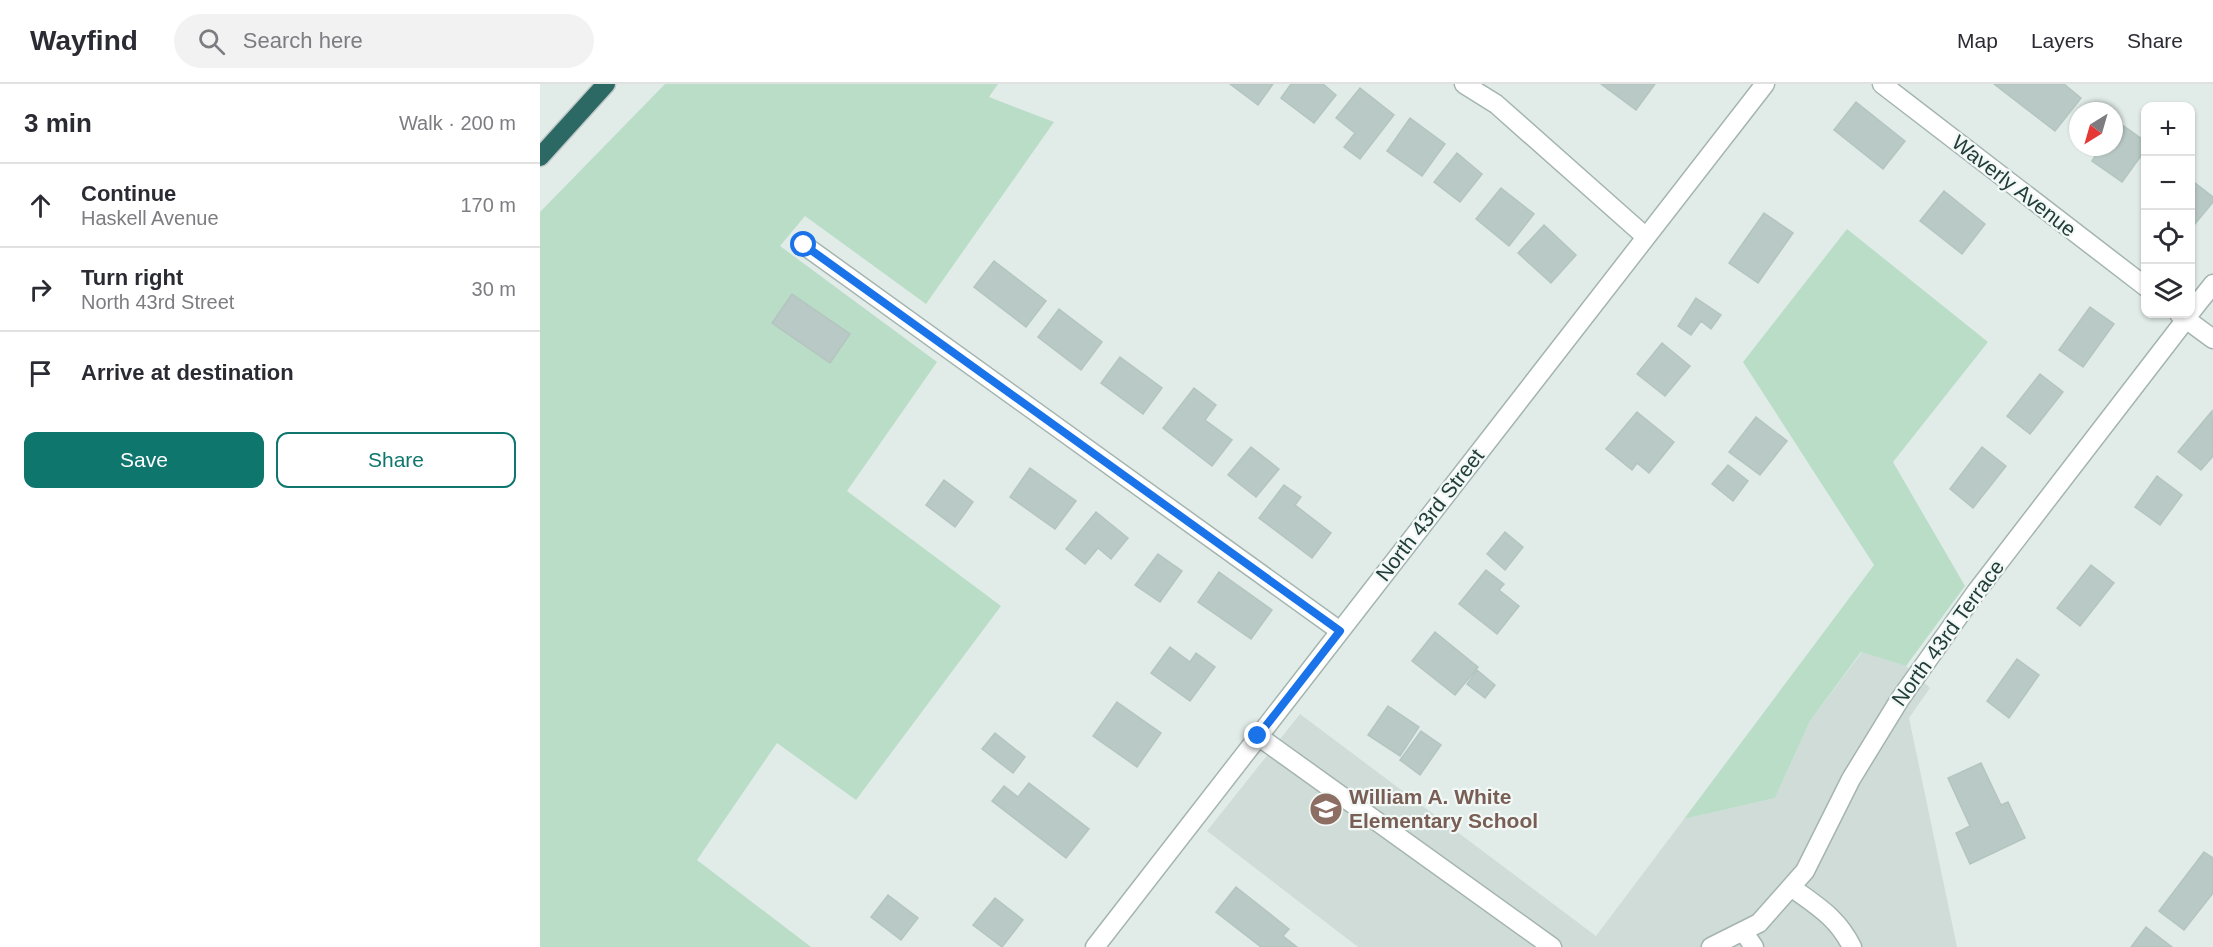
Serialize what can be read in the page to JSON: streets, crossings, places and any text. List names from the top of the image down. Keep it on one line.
{"streets":{"street":["Waverly Avenue","North 43rd Street","North 43rd Terrace"]},"places":{"school or university":["William A. White Elementary School"]},"north":"bottom left","page":{"header":"Wayfind","search":"Search here","nav":["Map","Layers","Share"],"heading":["3 min","Walk · 200 m"],"map_buttons":["+","−"],"list":[["Continue","Haskell Avenue","170 m"],["Turn right","North 43rd Street","30 m"],"Arrive at destination"],"buttons":["Save","Share"]}}
